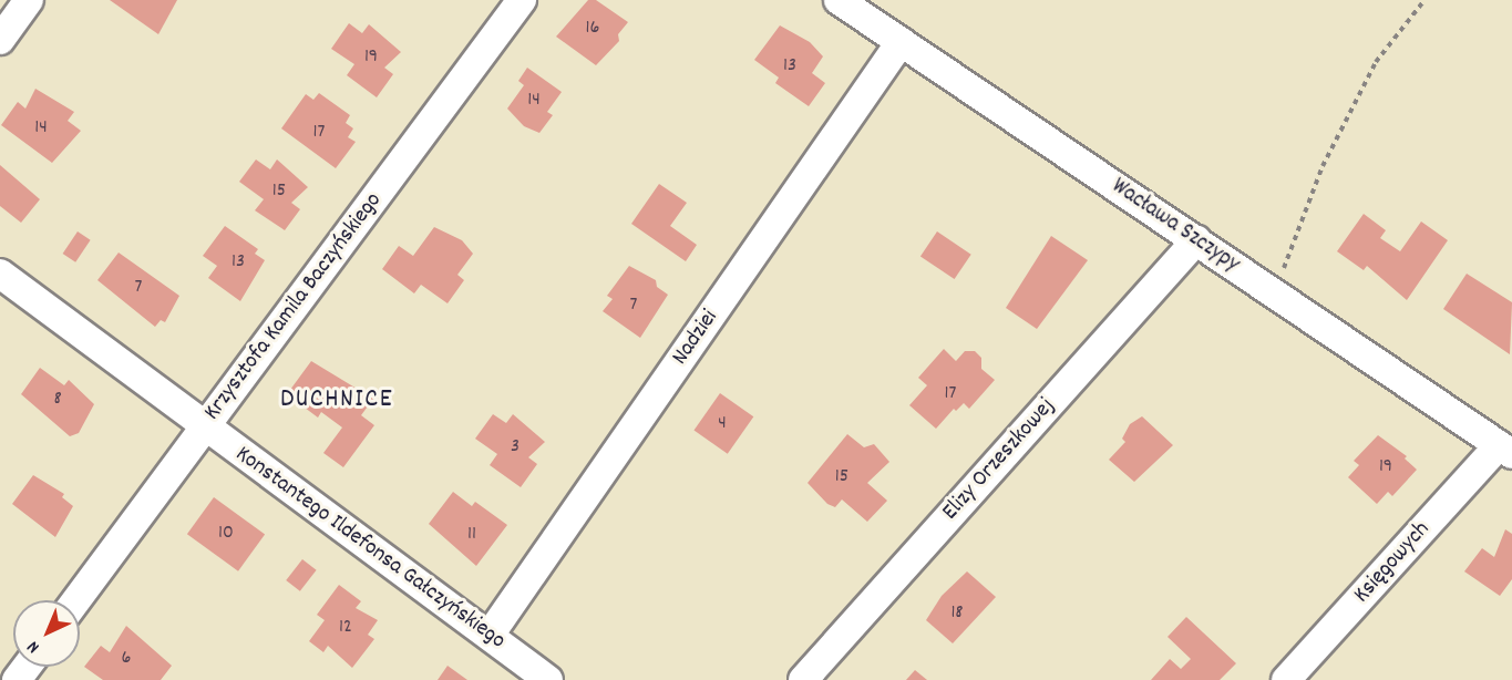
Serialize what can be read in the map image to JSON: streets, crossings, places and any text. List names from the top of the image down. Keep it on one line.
{"streets":{"street":["Wacława Szczypy","Krzysztofa Kamila Baczyńskiego","Nadziei","Elizy Orzeszkowej","Konstantego Ildefonsa Gałczyńskiego","Księgowych"]},"crossings":[["Wacława Szczypy","Nadziei"],["Wacława Szczypy","Elizy Orzeszkowej"],["Wacława Szczypy","Księgowych"],["Krzysztofa Kamila Baczyńskiego","Konstantego Ildefonsa Gałczyńskiego"],["Nadziei","Konstantego Ildefonsa Gałczyńskiego"]],"districts":["DUCHNICE"],"house_numbers":["16","19","13","14","14","17","15","13","7","7","17","8","4","3","19","15","10","11","18","12","6"],"north":"bottom left"}
